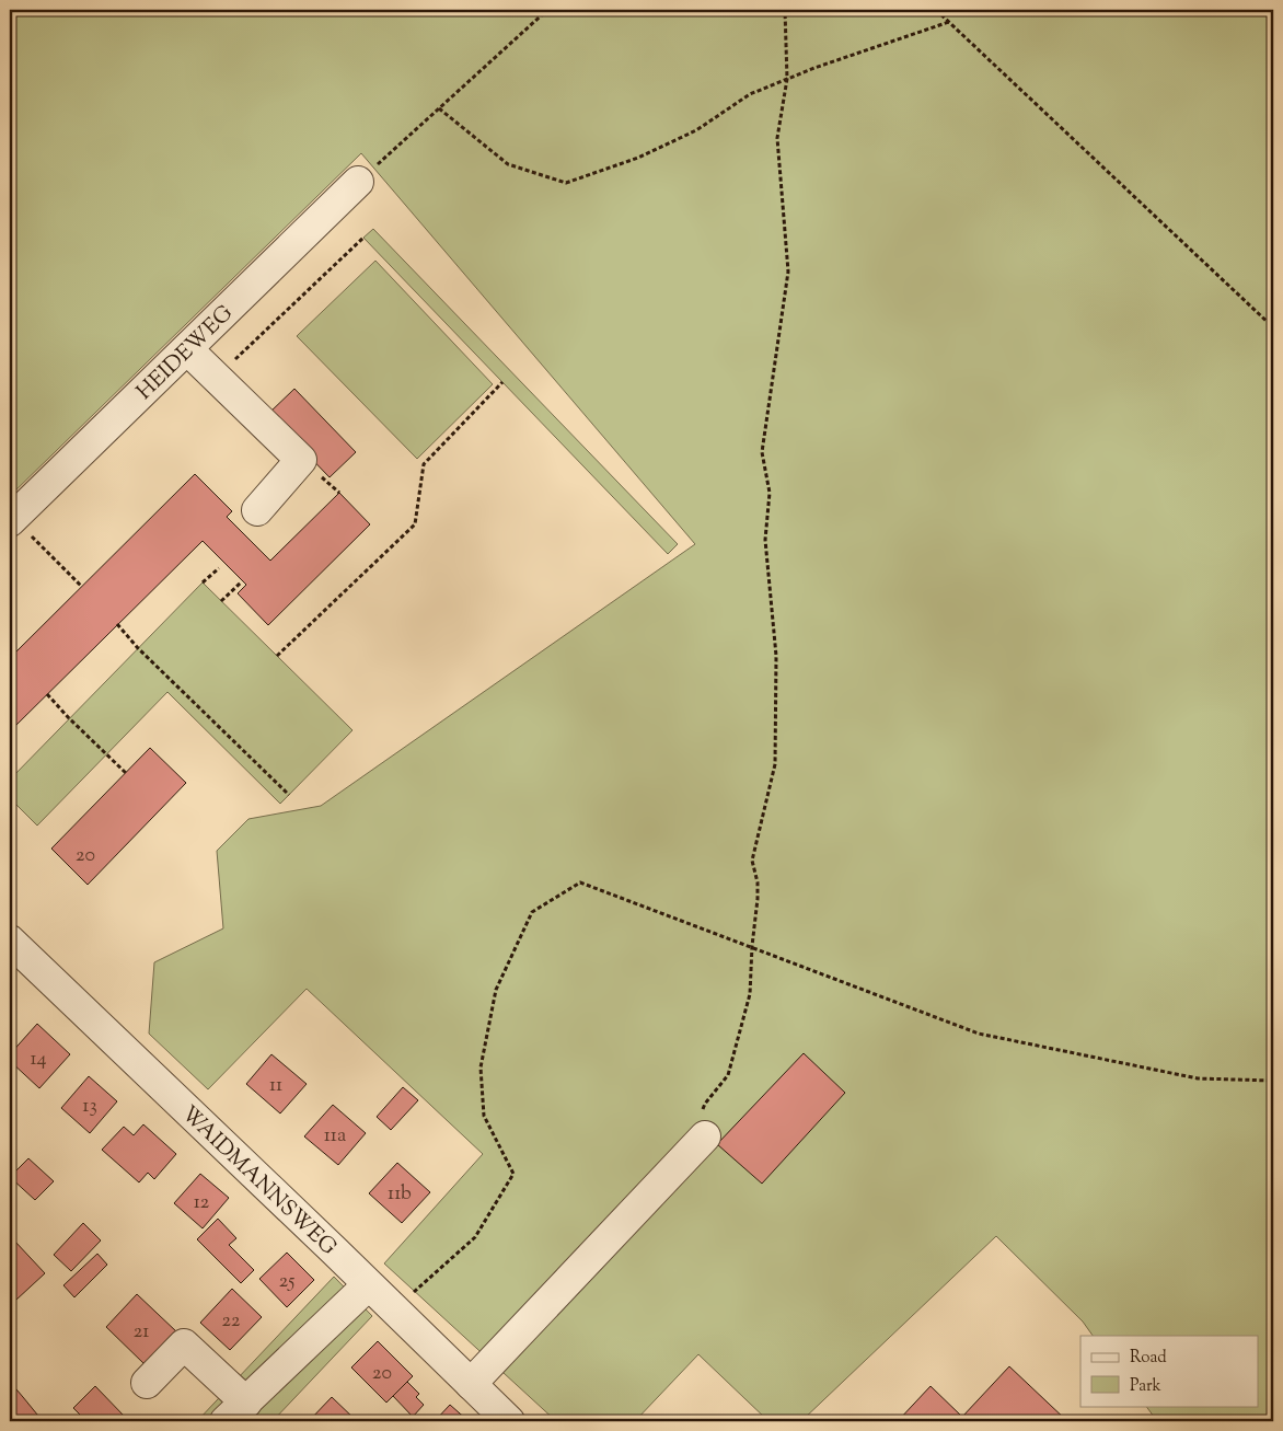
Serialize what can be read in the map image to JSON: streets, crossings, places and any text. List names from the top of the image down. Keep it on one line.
{"streets":{"street":["HEIDEWEG","WAIDMANNSWEG"]},"house_numbers":["20","14","11","13","11a","11b","12","25","22","21","20"],"legend":["Road","Park"]}
